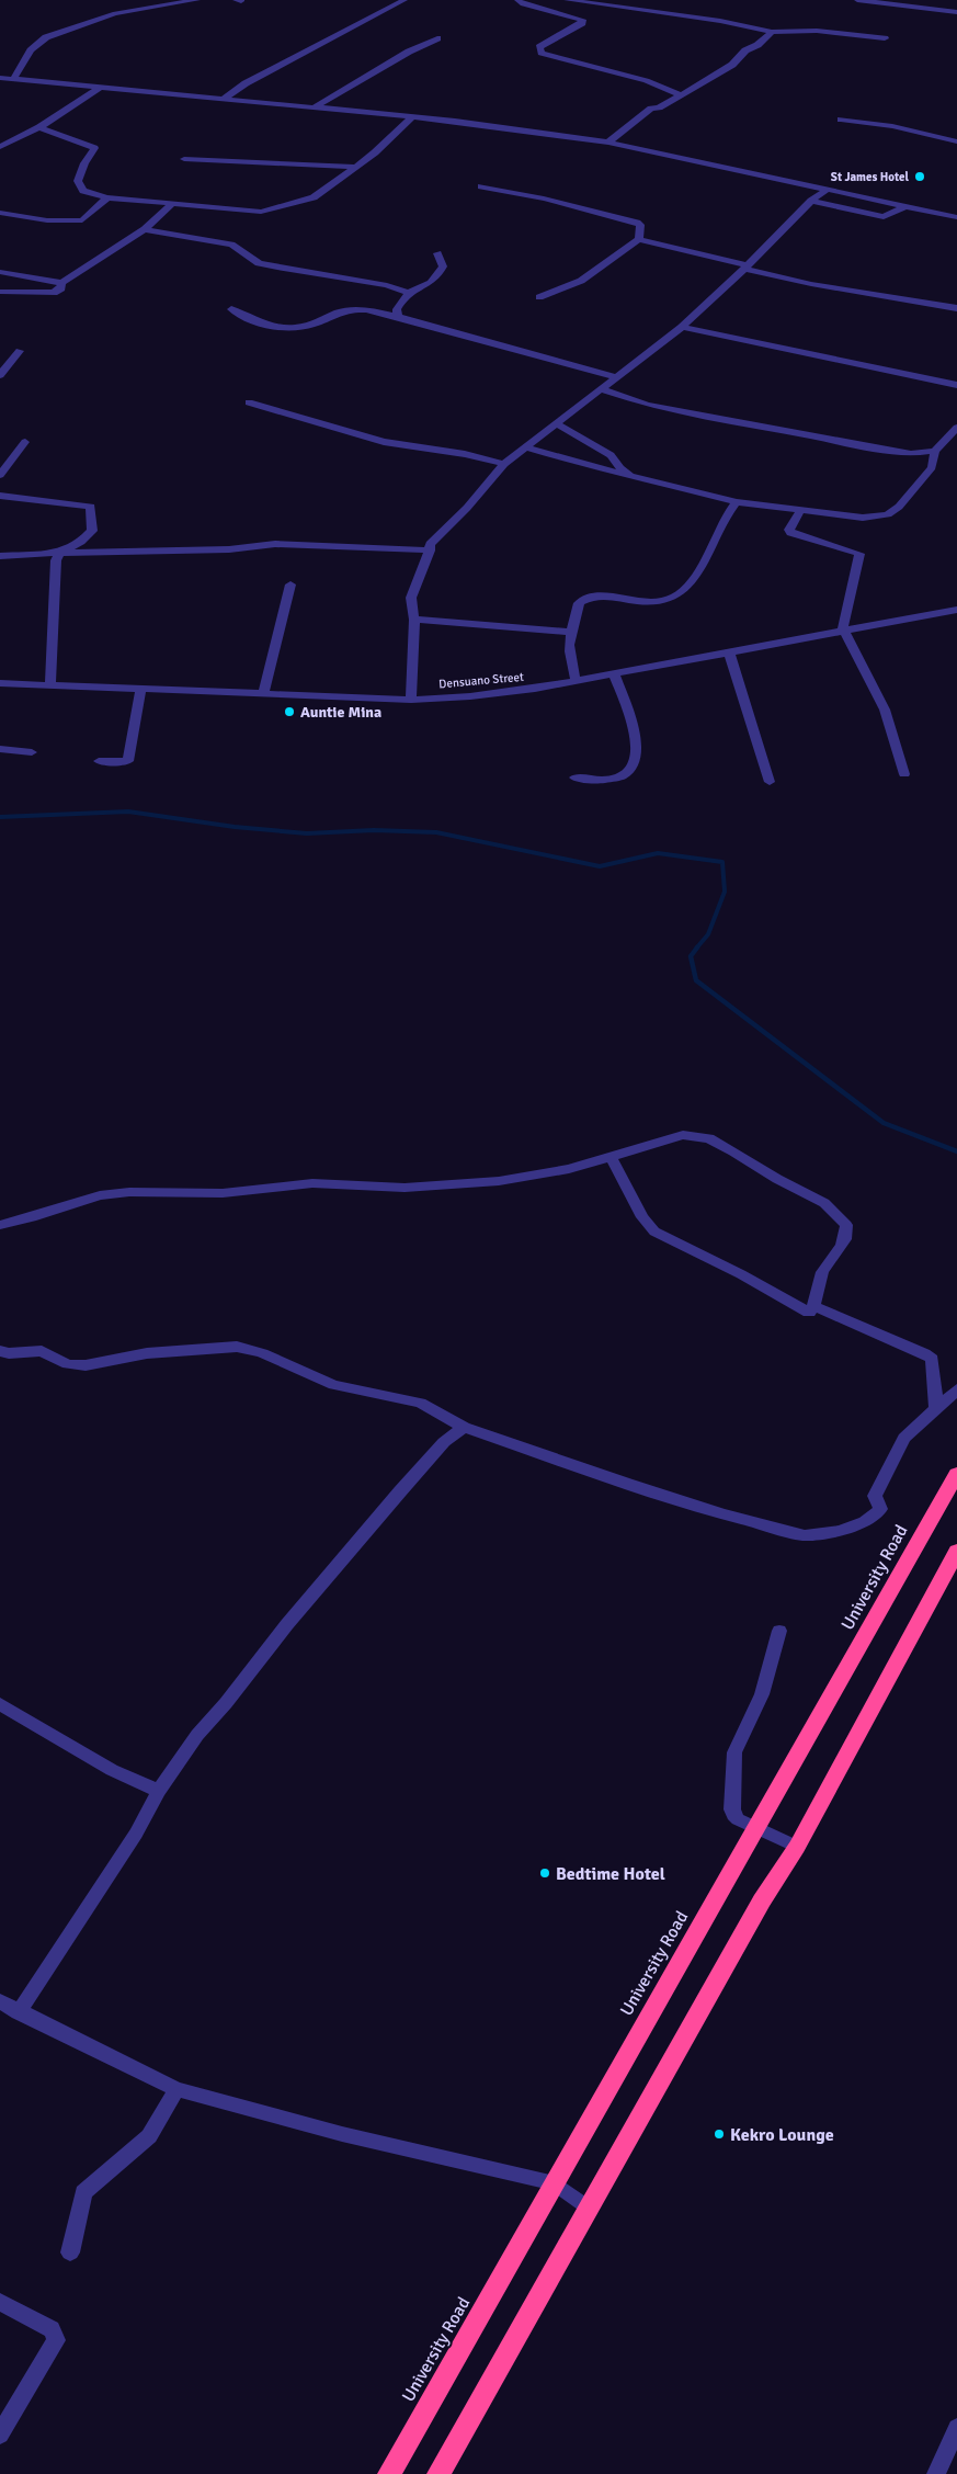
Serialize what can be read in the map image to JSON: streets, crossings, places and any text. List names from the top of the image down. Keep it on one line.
{"streets":{"highway":["University Road"],"street":["Densuano Street"]},"places":["St James Hotel","Auntie Mina","Bedtime Hotel","Kekro Lounge"]}
